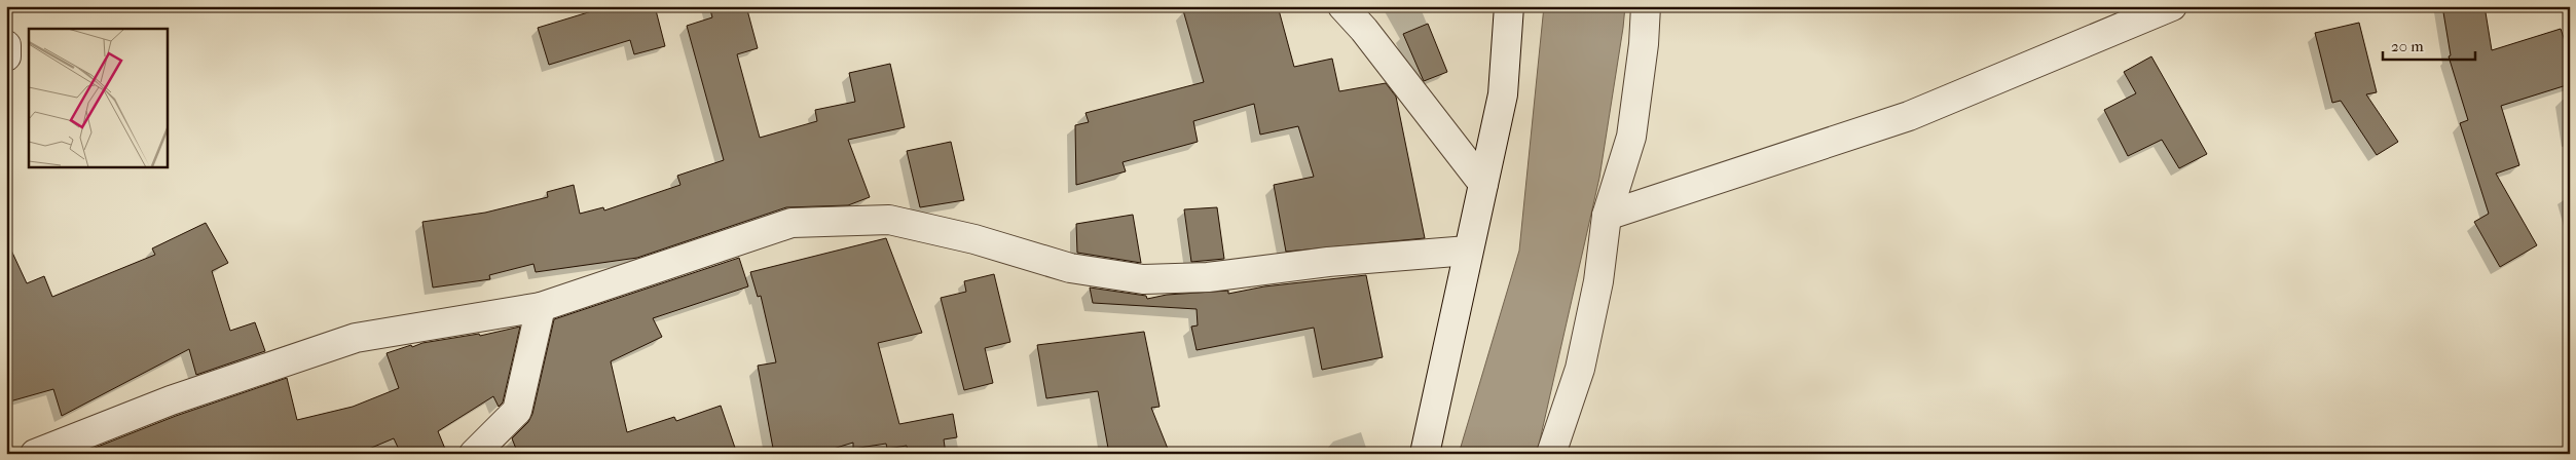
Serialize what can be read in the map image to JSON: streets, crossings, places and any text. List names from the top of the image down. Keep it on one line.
{"scale_bar":"20 m"}
